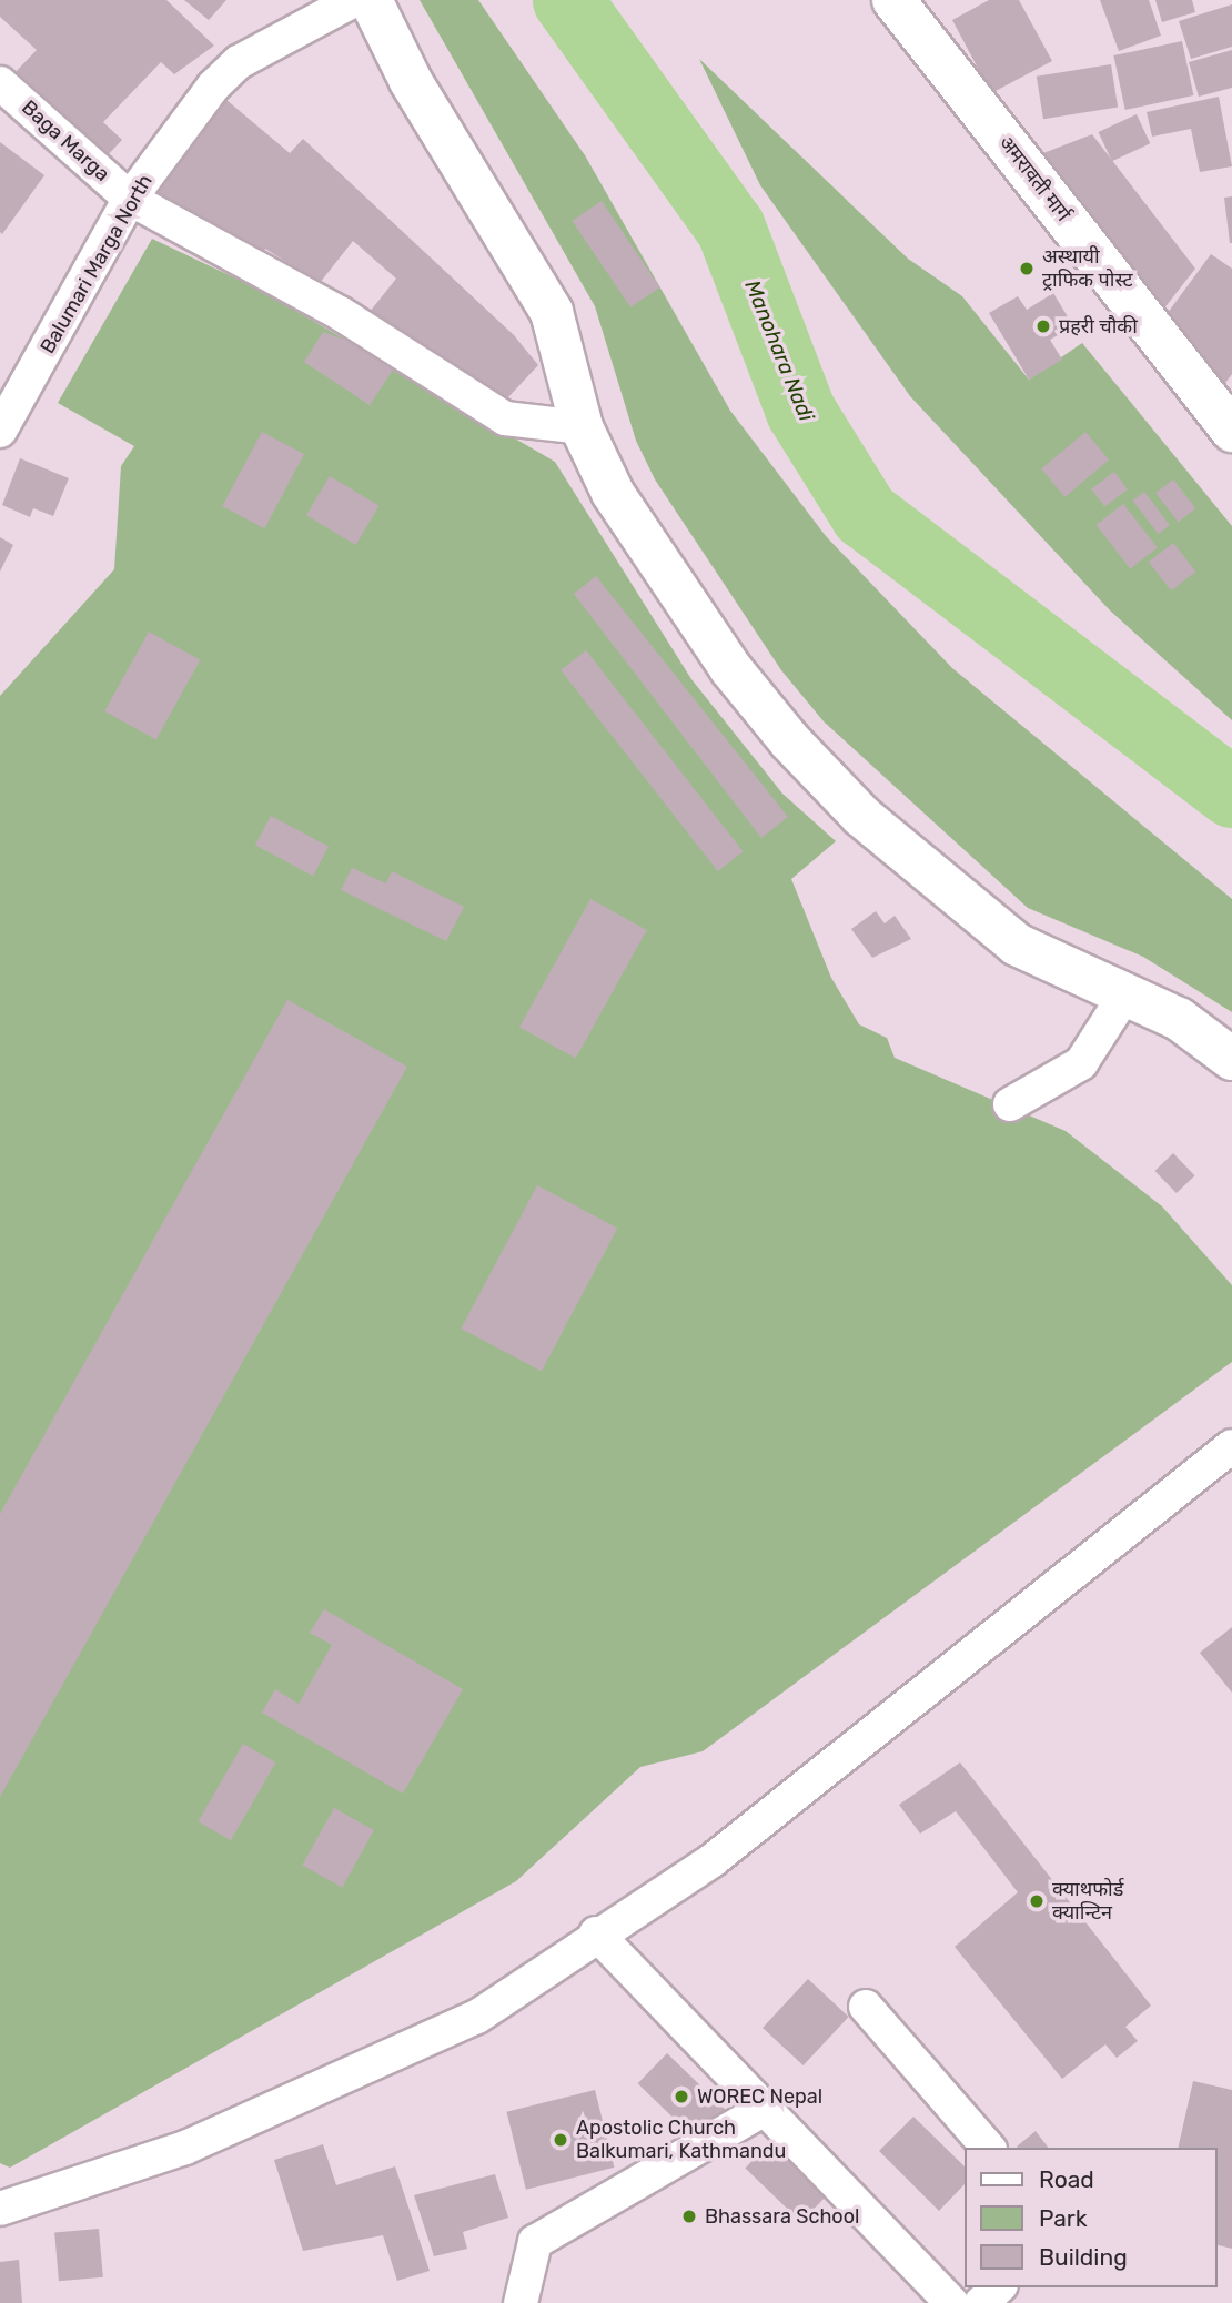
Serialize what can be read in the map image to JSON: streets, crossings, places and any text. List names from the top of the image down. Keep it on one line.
{"streets":{"main road":["अमरावती मार्ग"],"street":["Baga Marga","Balumari Marga North"]},"crossings":[["Baga Marga","Balumari Marga North"]],"water":["Manohara Nadi"],"places":["अस्थायी ट्राफिक पोस्ट","प्रहरी चौकी","क्याथफोर्ड क्यान्टिन","WOREC Nepal","Apostolic Church Balkumari, Kathmandu","Bhassara School"],"legend":["Road","Park","Building"]}
